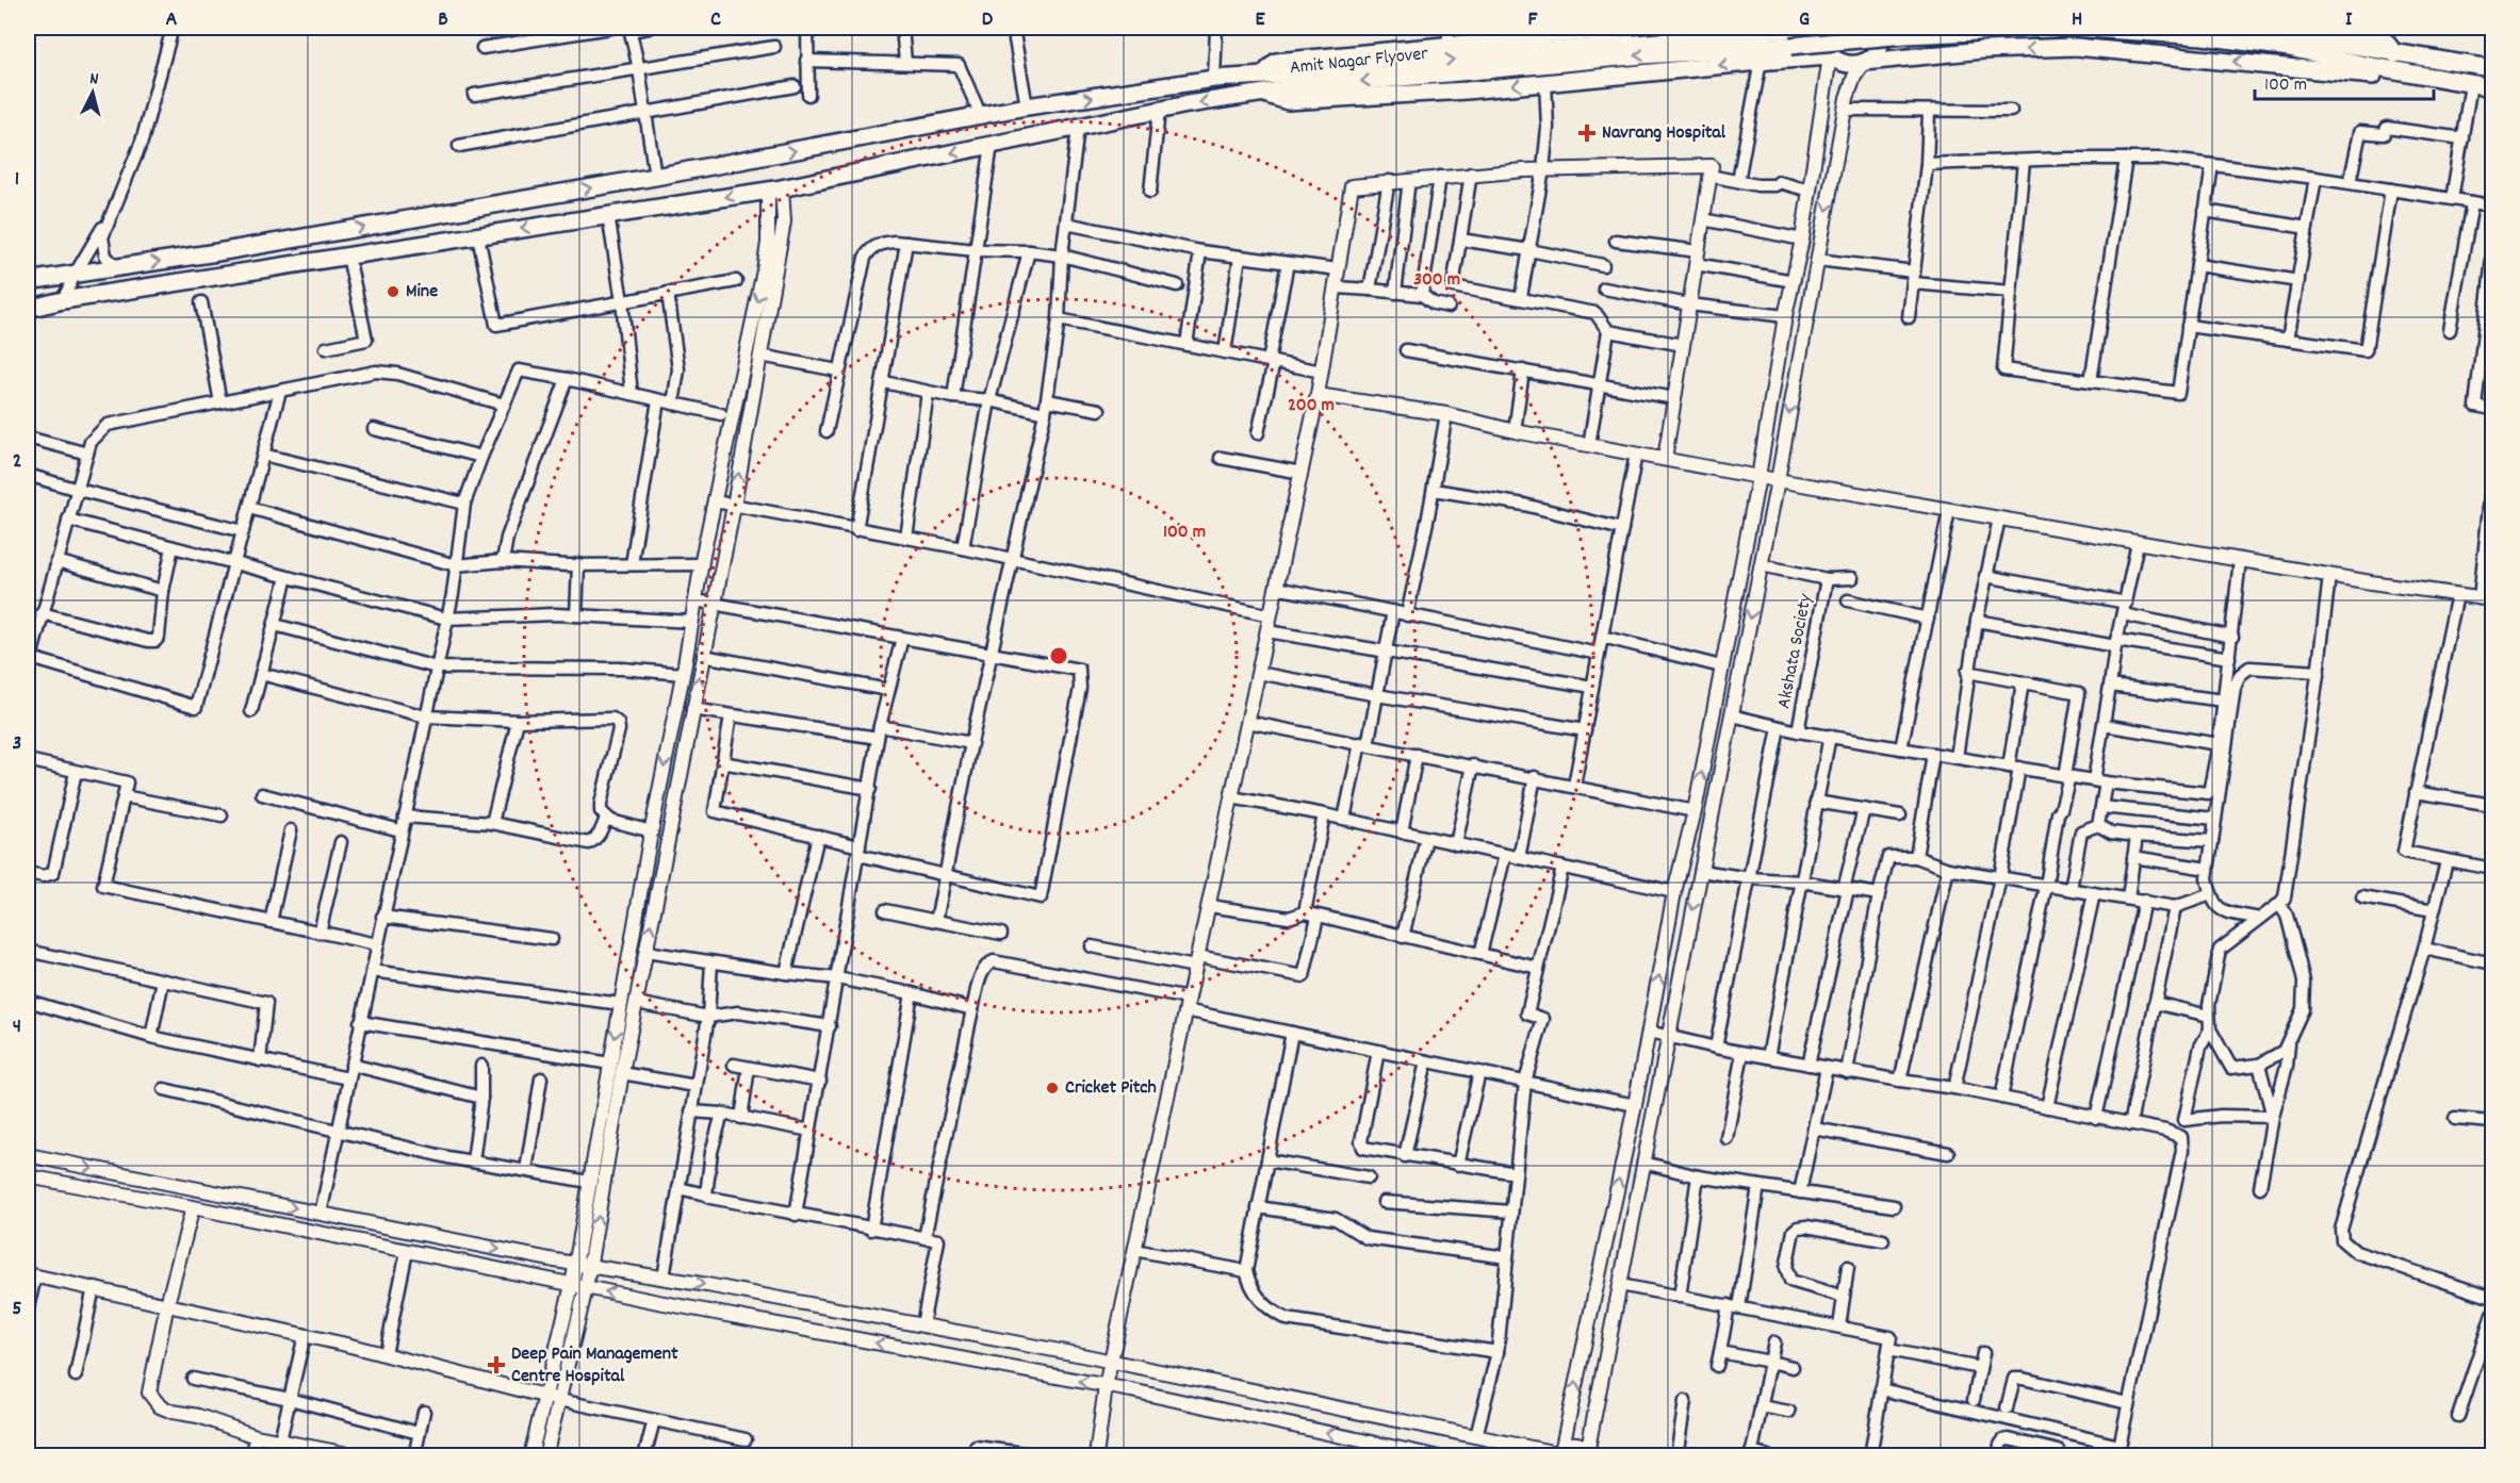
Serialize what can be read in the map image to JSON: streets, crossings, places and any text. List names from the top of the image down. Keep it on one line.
{"streets":{"main road":["Amit Nagar Flyover"],"street":["Akshata Society"]},"places":{"health":["Navrang Hospital","Deep Pain Management Centre Hospital"],"other":["Mine","Cricket Pitch"]},"scale_bar":"100 m","north":"top","grid":{"columns":["A","B","C","D","E","F","G","H","I"],"rows":["1","2","3","4","5"]},"rings":["300 m","200 m","100 m"]}
